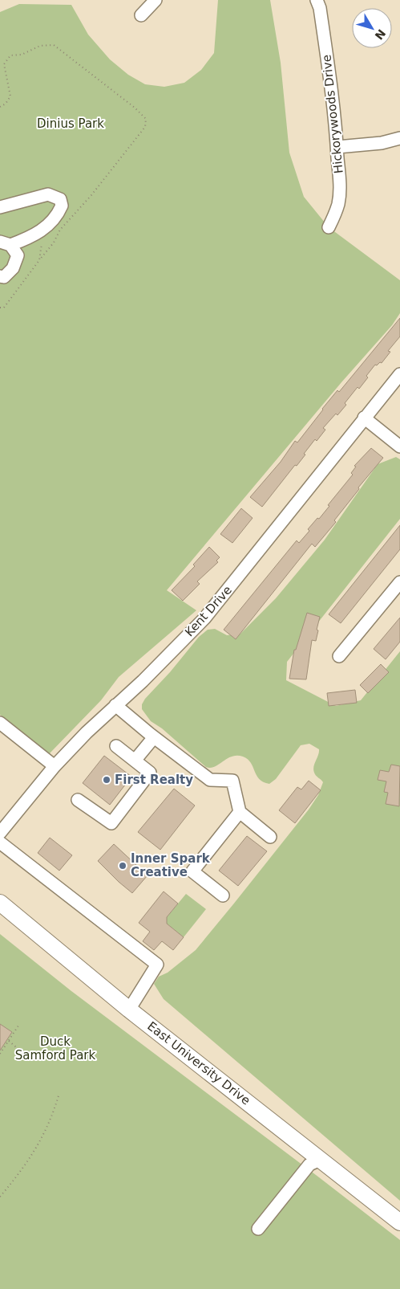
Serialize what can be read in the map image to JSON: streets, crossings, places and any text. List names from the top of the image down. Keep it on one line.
{"streets":{"main road":["East University Drive"],"street":["Hickorywoods Drive","Kent Drive"]},"parks":["Dinius Park","Duck Samford Park"],"places":["First Realty","Inner Spark Creative"],"north":"bottom right"}
